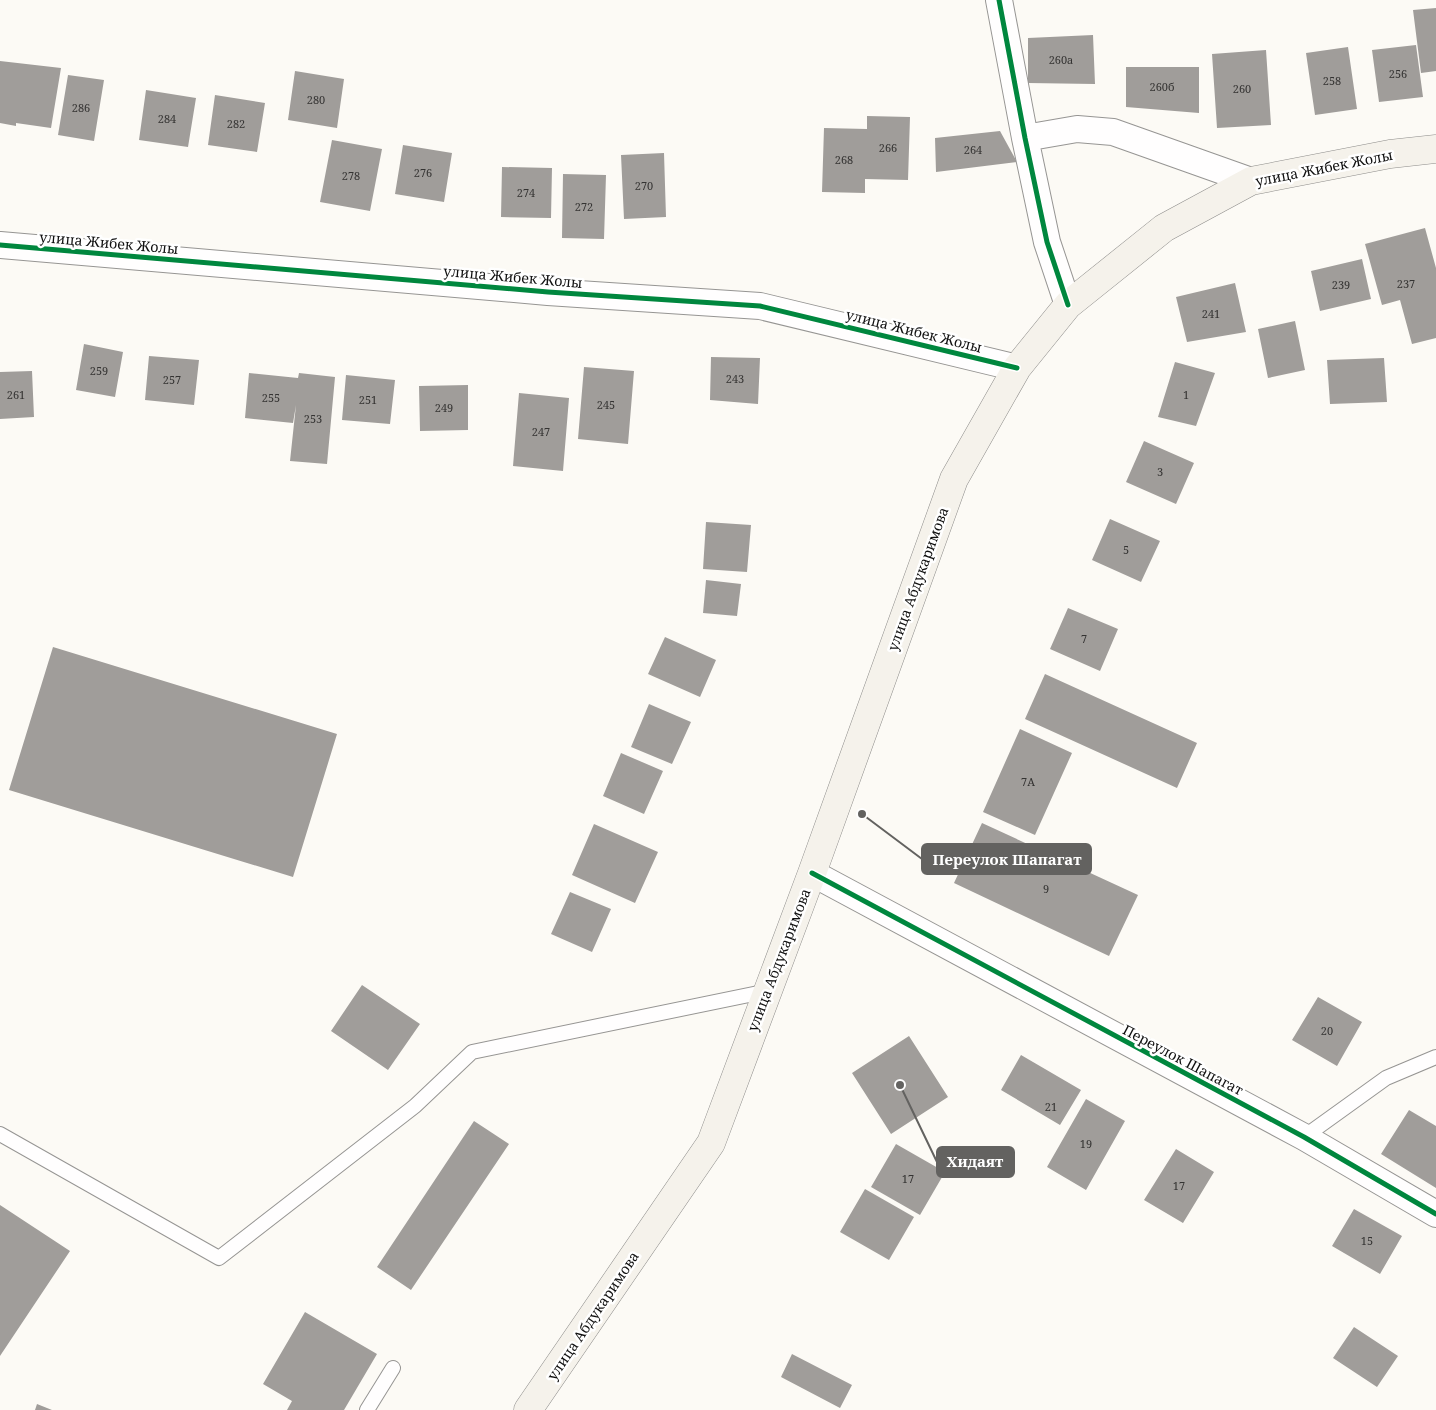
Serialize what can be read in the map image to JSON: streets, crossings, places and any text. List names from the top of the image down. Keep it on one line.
{"streets":{"main road":["улица Жибек Жолы","улица Абдукаримова"],"street":["Переулок Шапагат"]},"crossings":[["улица Жибек Жолы","улица Абдукаримова"],["улица Абдукаримова","Переулок Шапагат"]],"places":["Переулок Шапагат","Хидаят"],"house_numbers":["260а","256","258","260б","260","280","286","284","282","266","264","268","276","278","270","274","272","237","239","241","259","243","257","261","1","255","251","245","249","253","247","3","5","7","7А","9","20","21","19","17","17","15"]}
